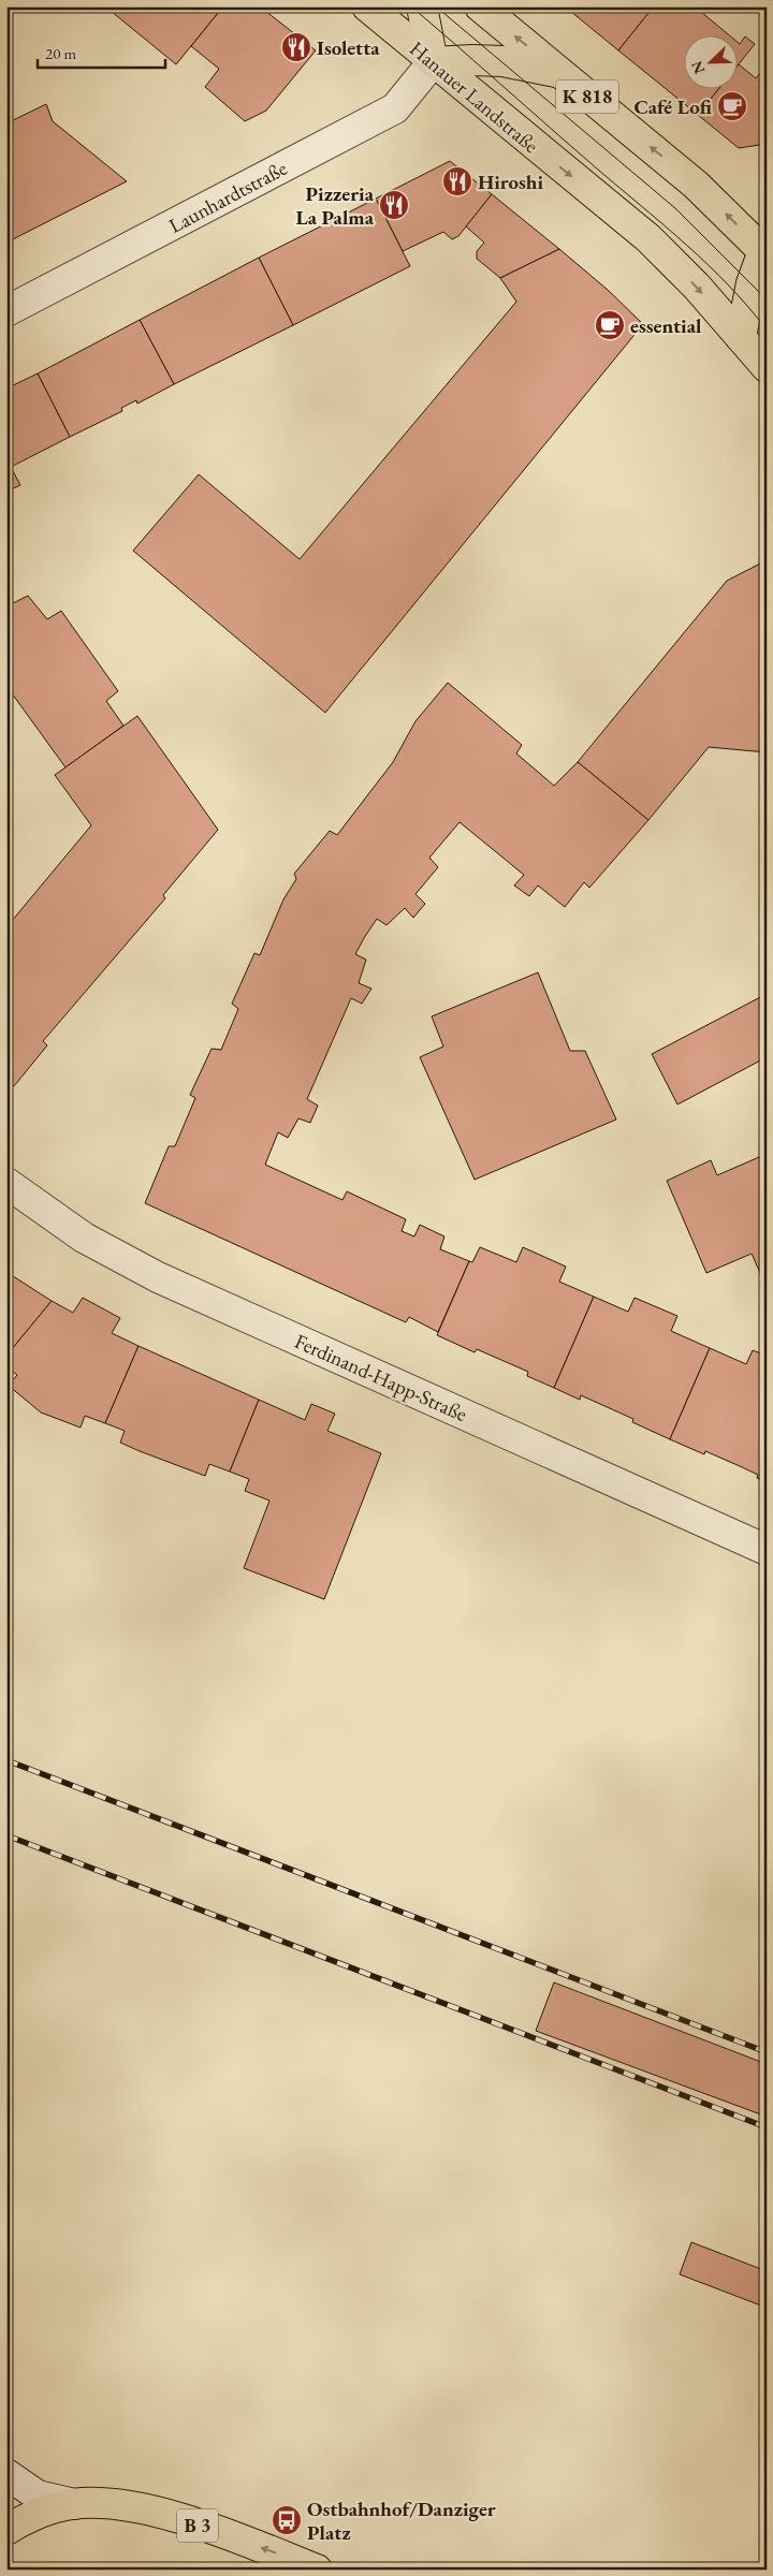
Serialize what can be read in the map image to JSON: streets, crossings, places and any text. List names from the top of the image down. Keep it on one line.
{"streets":{"main road":["Hanauer Landstraße","K 818","B 3"],"street":["Launhardtstraße","Ferdinand-Happ-Straße"]},"crossings":[["Hanauer Landstraße","Launhardtstraße"]],"places":{"restaurant":["Isoletta","Hiroshi","Pizzeria La Palma"],"cafe":["Café Lofi","essential"],"bus stop":["Ostbahnhof/Danziger Platz"]},"scale_bar":"20 m","north":"bottom left"}
